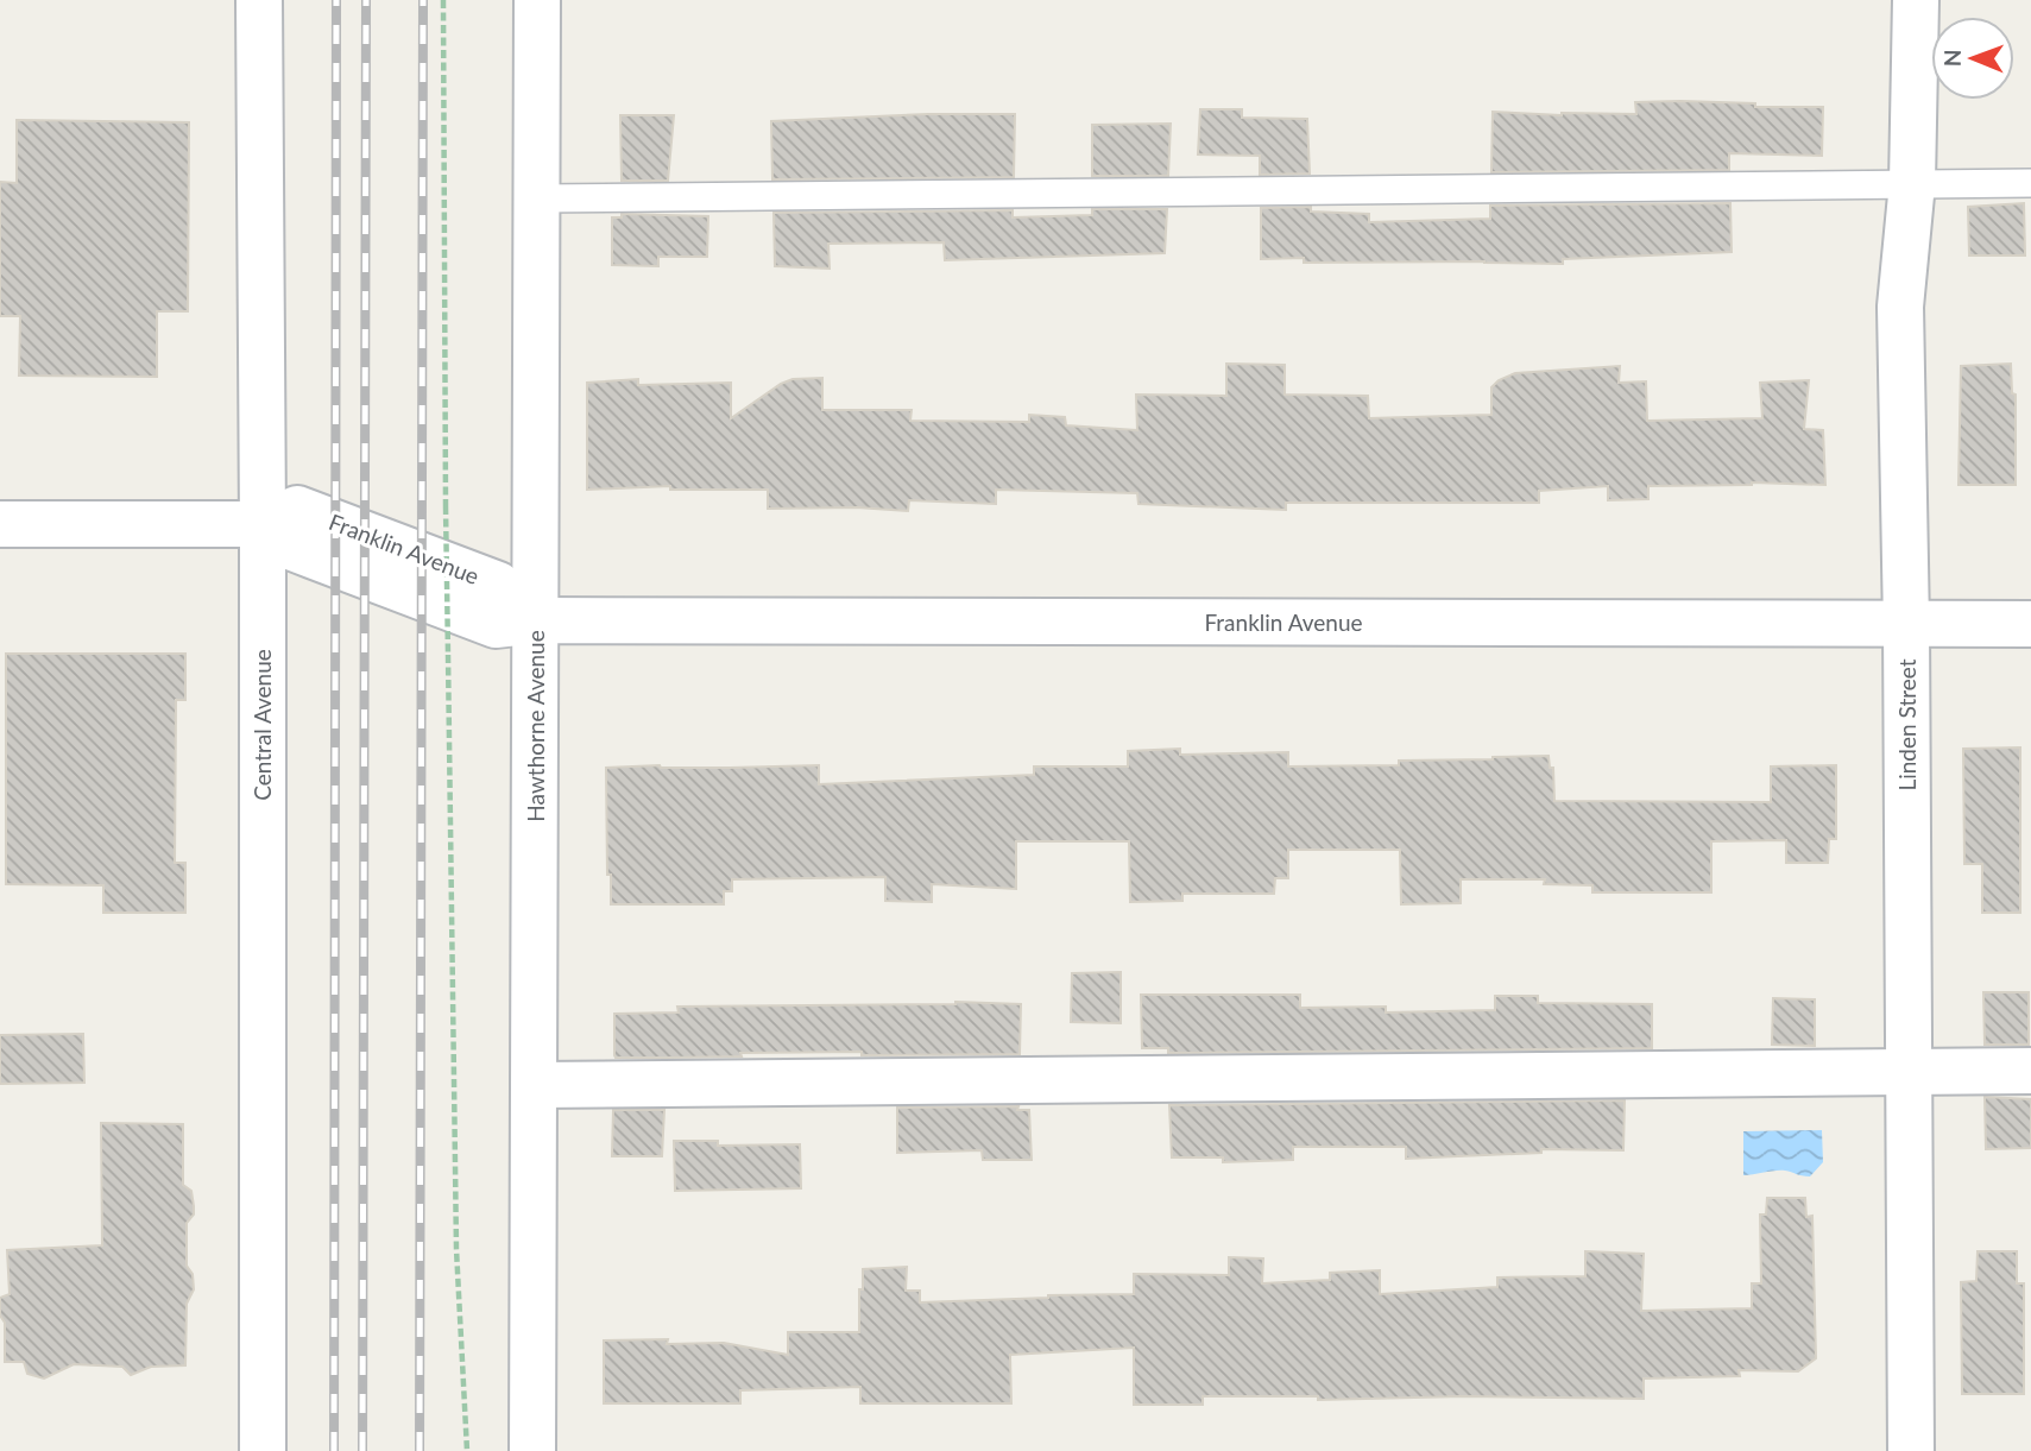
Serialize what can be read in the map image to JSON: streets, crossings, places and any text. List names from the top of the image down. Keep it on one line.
{"streets":{"street":["Franklin Avenue","Central Avenue","Linden Street","Hawthorne Avenue"]},"crossings":[["Franklin Avenue","Central Avenue"],["Franklin Avenue","Linden Street"],["Franklin Avenue","Hawthorne Avenue"]],"north":"left"}
